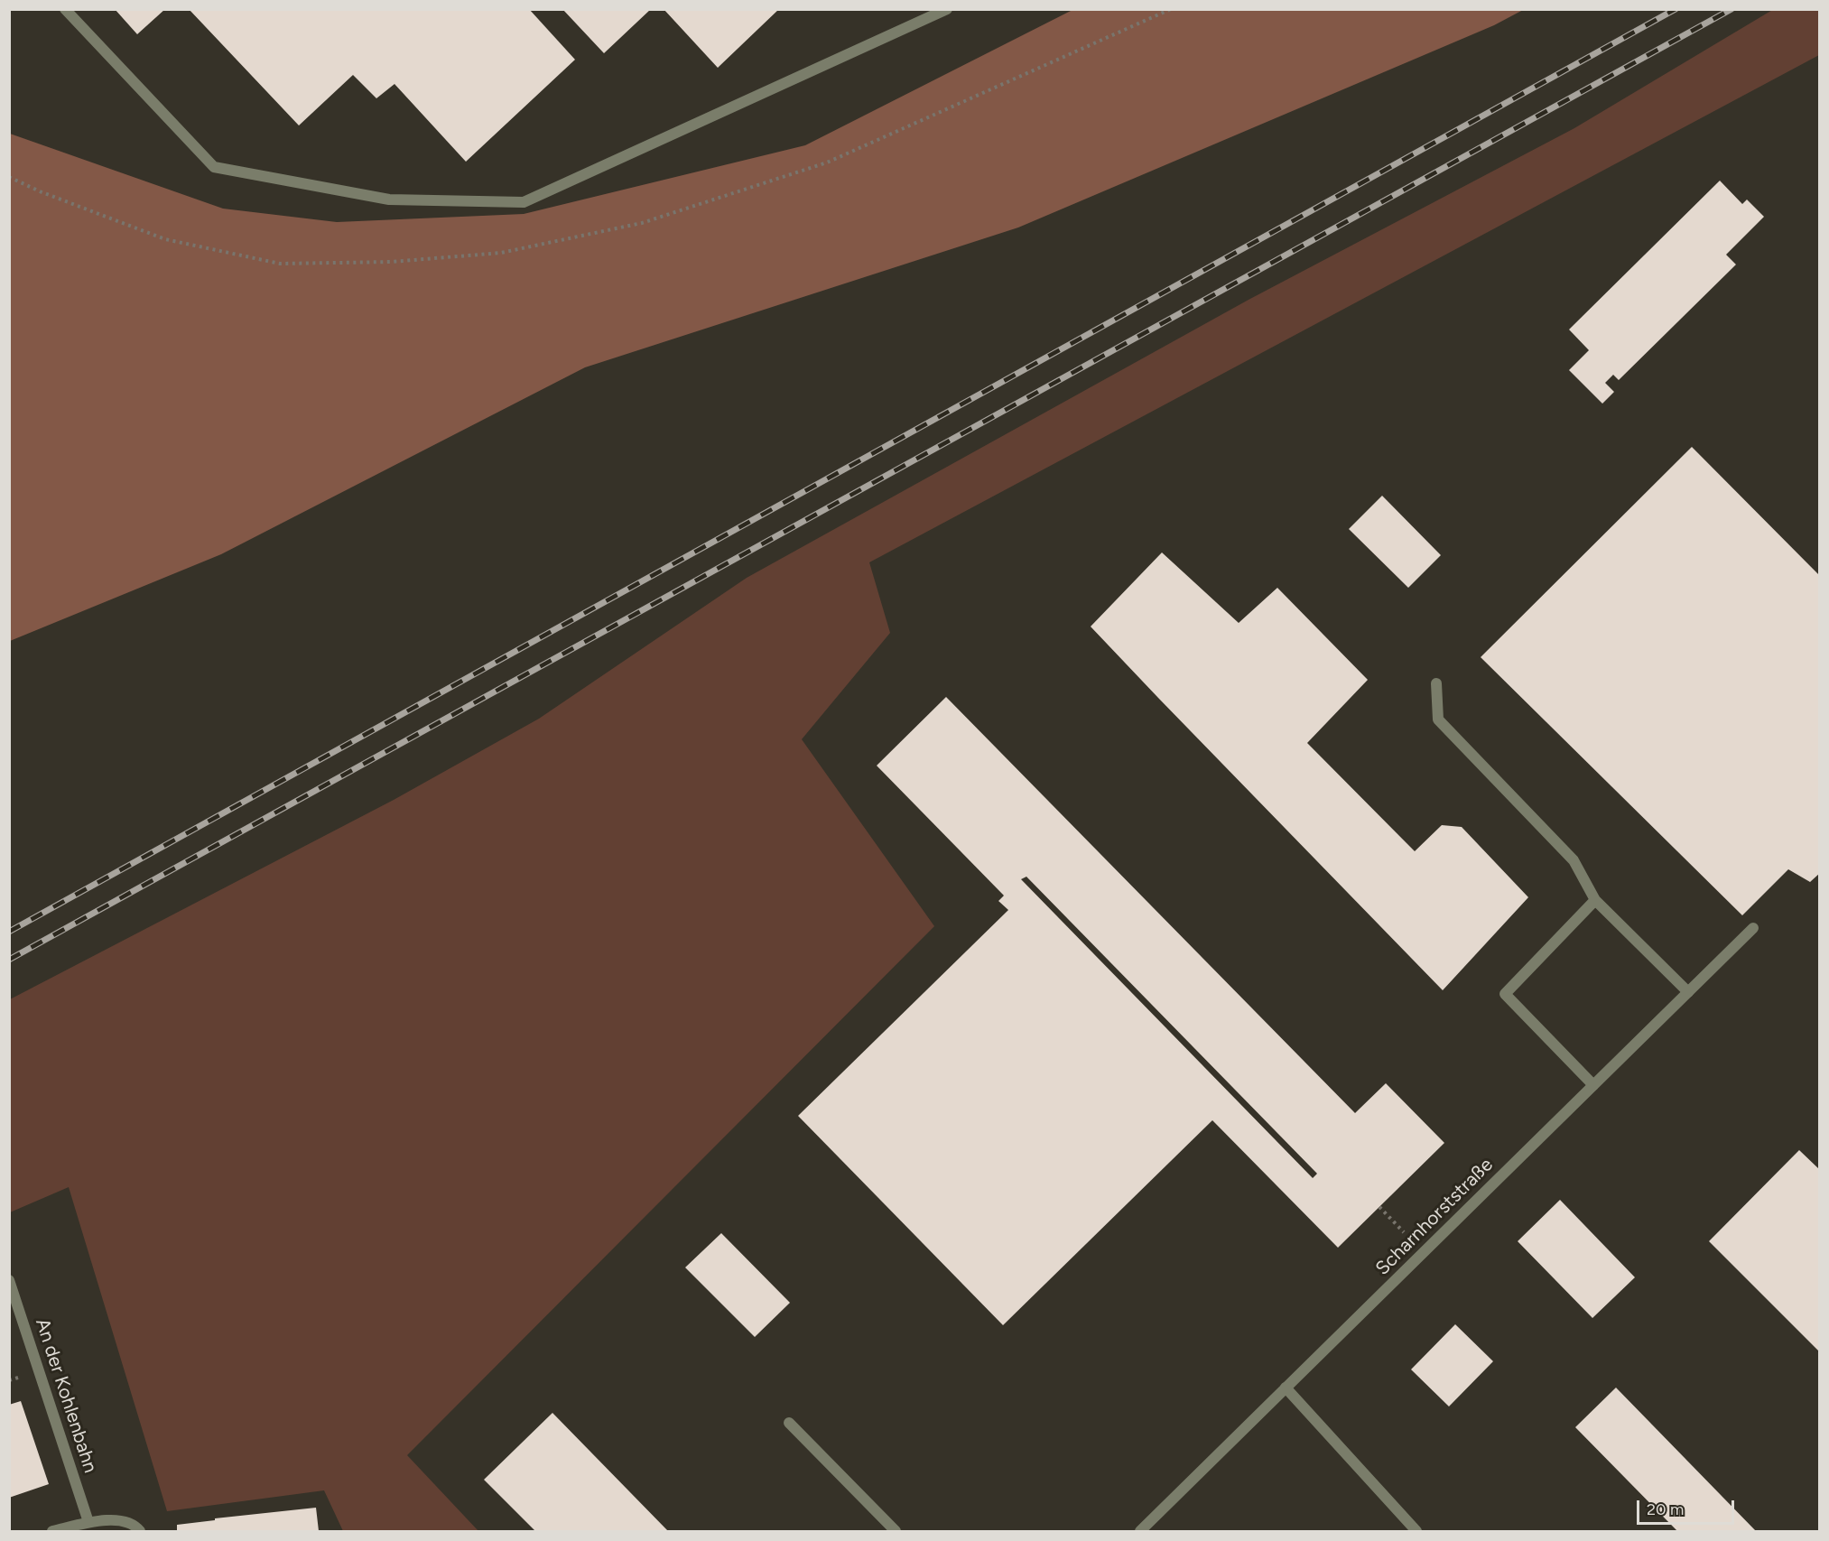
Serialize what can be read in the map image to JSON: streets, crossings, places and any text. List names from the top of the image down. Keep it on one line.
{"streets":{"street":["Scharnhorststraße","An der Kohlenbahn"]},"scale_bar":"20 m"}
